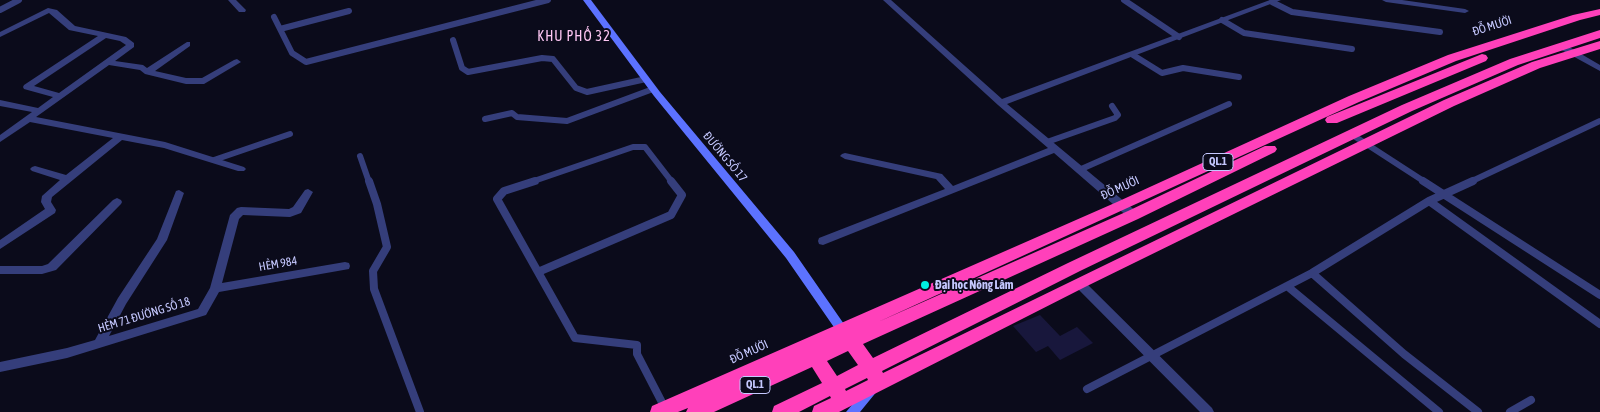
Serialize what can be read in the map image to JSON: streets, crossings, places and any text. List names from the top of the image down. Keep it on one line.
{"streets":{"highway":["ĐỖ MƯỜI","QL.1"],"street":["ĐƯỜNG SỐ 17","HẺM 984","HẺM 71 ĐƯỜNG SỐ 18"]},"crossings":[["ĐỖ MƯỜI","ĐƯỜNG SỐ 17"],["HẺM 984","HẺM 71 ĐƯỜNG SỐ 18"]],"districts":["KHU PHỐ 32"],"places":["Đại học Nông Lâm"]}
